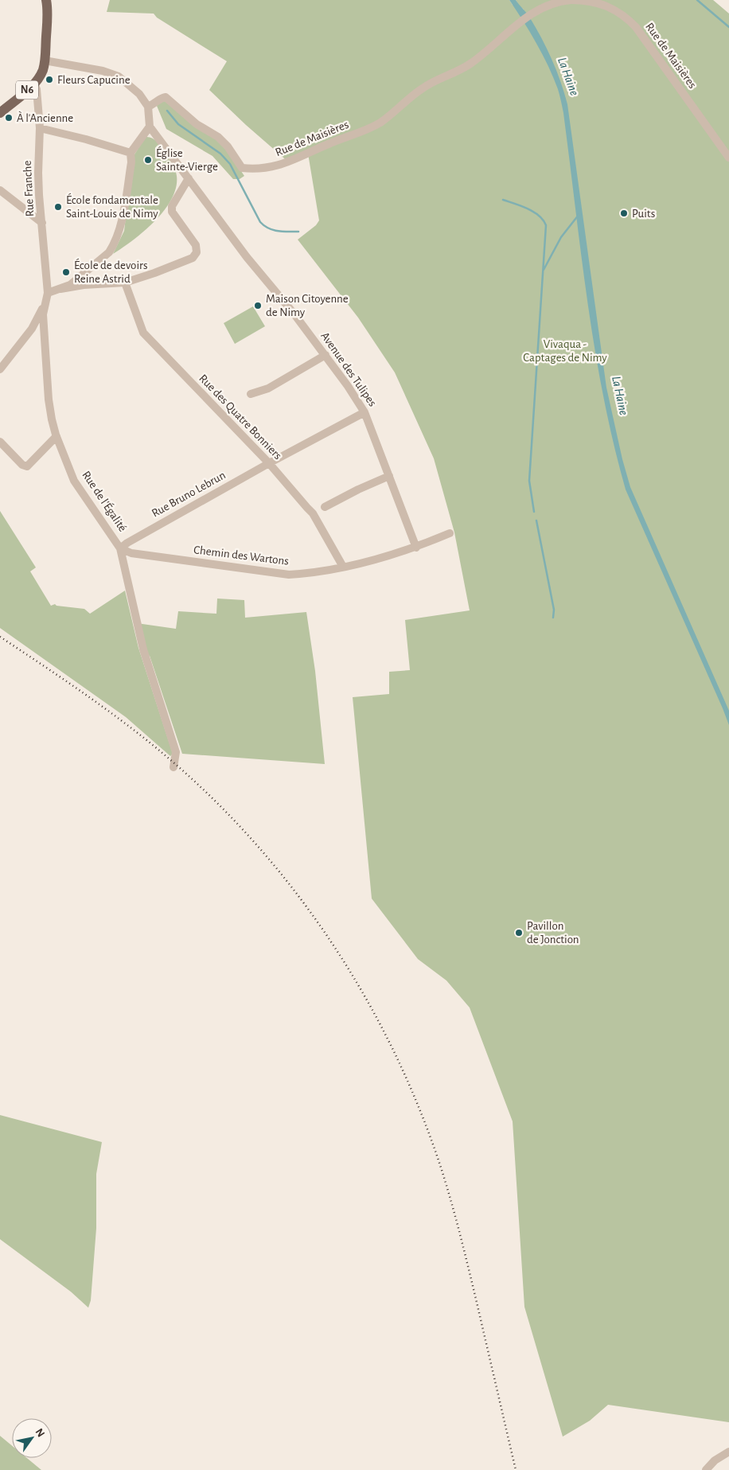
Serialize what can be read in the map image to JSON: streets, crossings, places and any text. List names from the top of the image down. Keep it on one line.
{"streets":{"main road":["N6"],"street":["Rue de Maisières","Rue Franche","Avenue des Tulipes","Rue des Quatre Bonniers","Rue Bruno Lebrun","Rue de l'Égalité","Chemin des Wartons"]},"crossings":[["N6","Rue Franche"],["Rue Franche","Rue de l'Égalité"],["Avenue des Tulipes","Rue Bruno Lebrun"],["Avenue des Tulipes","Chemin des Wartons"],["Rue des Quatre Bonniers","Rue Bruno Lebrun"],["Rue des Quatre Bonniers","Chemin des Wartons"],["Rue Bruno Lebrun","Rue de l'Égalité"],["Rue Bruno Lebrun","Chemin des Wartons"],["Rue de l'Égalité","Chemin des Wartons"]],"water":["La Haine"],"parks":["Vivaqua - Captages de Nimy"],"places":["Fleurs Capucine","À l'Ancienne","Église Sainte-Vierge","École fondamentale Saint-Louis de Nimy","Puits","École de devoirs Reine Astrid","Maison Citoyenne de Nimy","Pavillon de Jonction"],"north":"top right"}
